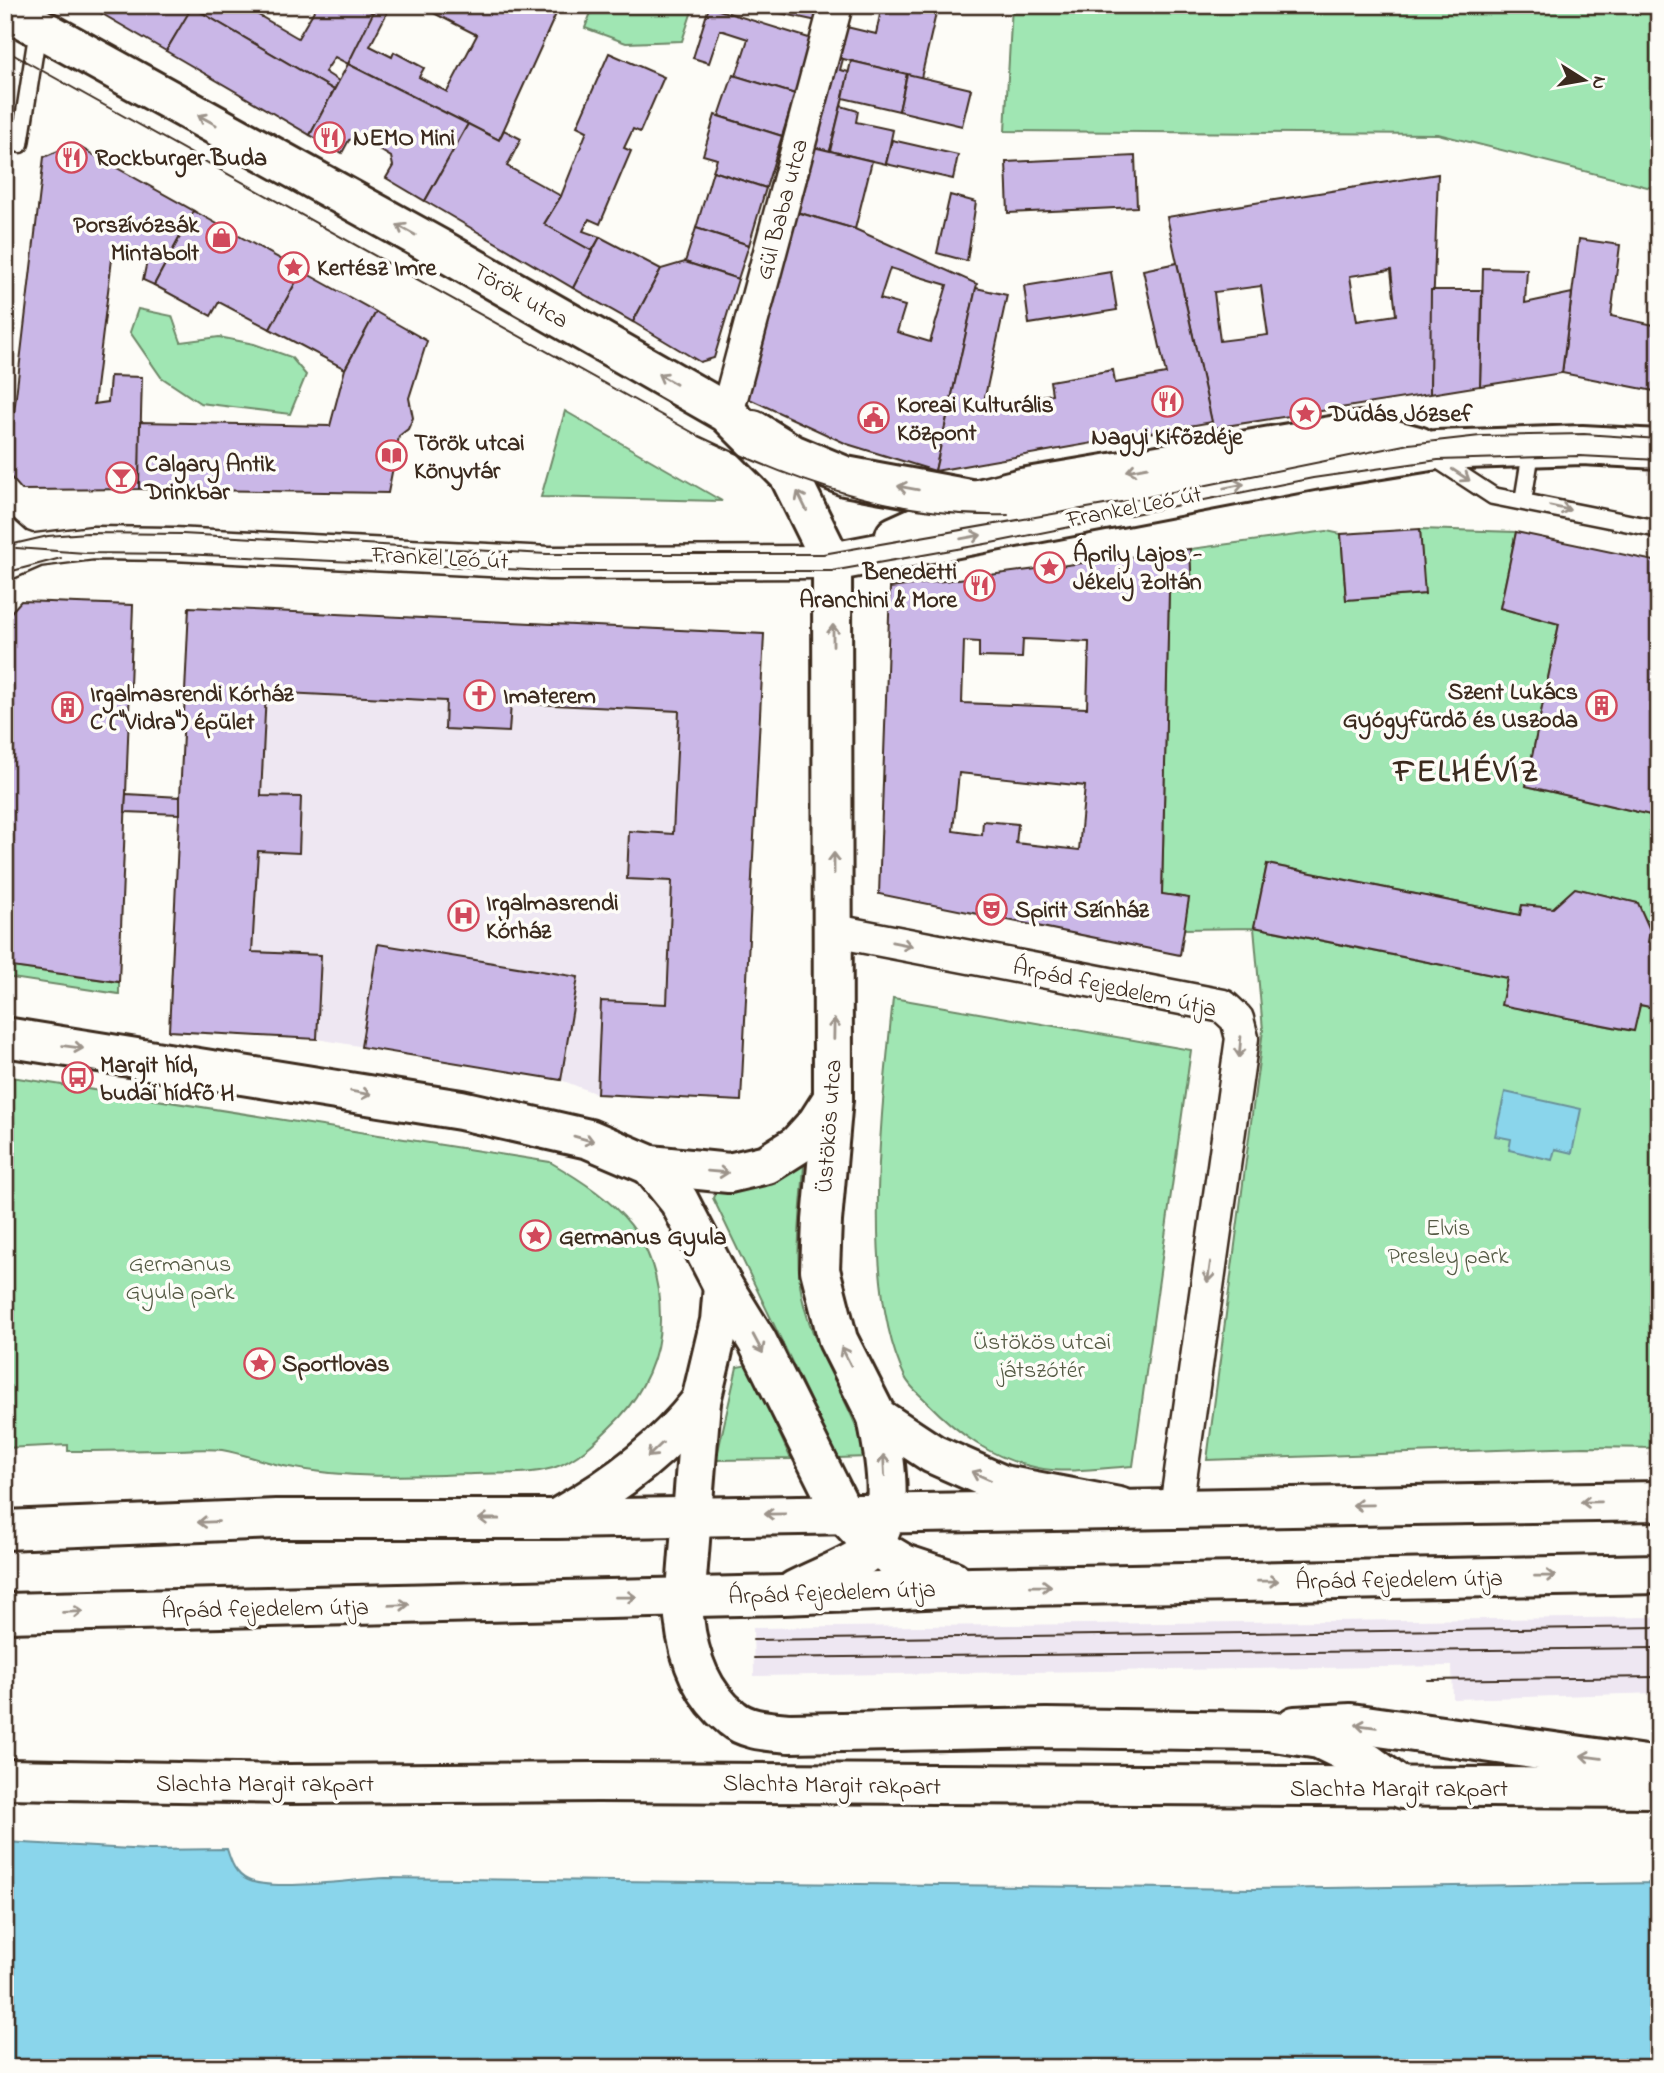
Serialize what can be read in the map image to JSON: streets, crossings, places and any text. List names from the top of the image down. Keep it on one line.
{"streets":{"main road":["Török utca","Frankel Leó út","Árpád fejedelem útja","Üstökös utca","Slachta Margit rakpart"],"street":["Gül Baba utca"]},"crossings":[["Gül Baba utca","Török utca"],["Gül Baba utca","Frankel Leó út"],["Török utca","Frankel Leó út"],["Török utca","Üstökös utca"],["Frankel Leó út","Üstökös utca"],["Árpád fejedelem útja","Üstökös utca"]],"one_way":["Török utca"],"districts":["FELHÉVÍZ"],"parks":["Elvis Presley park","Germanus Gyula park","Üstökös utcai játszótér"],"places":{"restaurant":["NEMO Mini","Rockburger Buda","Nagyi Kifőzdéje","Benedetti Aranchini & More"],"shop":["Porszívózsák Mintabolt"],"place":["Kertész Imre","Dudás József","Áprily Lajos - Jékely Zoltán","Germanus Gyula","Sportlovas"],"public building":["Koreai Kulturális Központ"],"library":["Török utcai Könyvtár"],"bar":["Calgary Antik Drinkbar"],"church":["Imaterem"],"building":["Szent Lukács Gyógyfürdő és Uszoda","Irgalmasrendi Kórház C (\"Vidra\") épület"],"theatre":["Spirit Színház"],"hospital":["Irgalmasrendi Kórház"],"bus stop":["Margit híd, budai hídfő H"]},"north":"right"}
